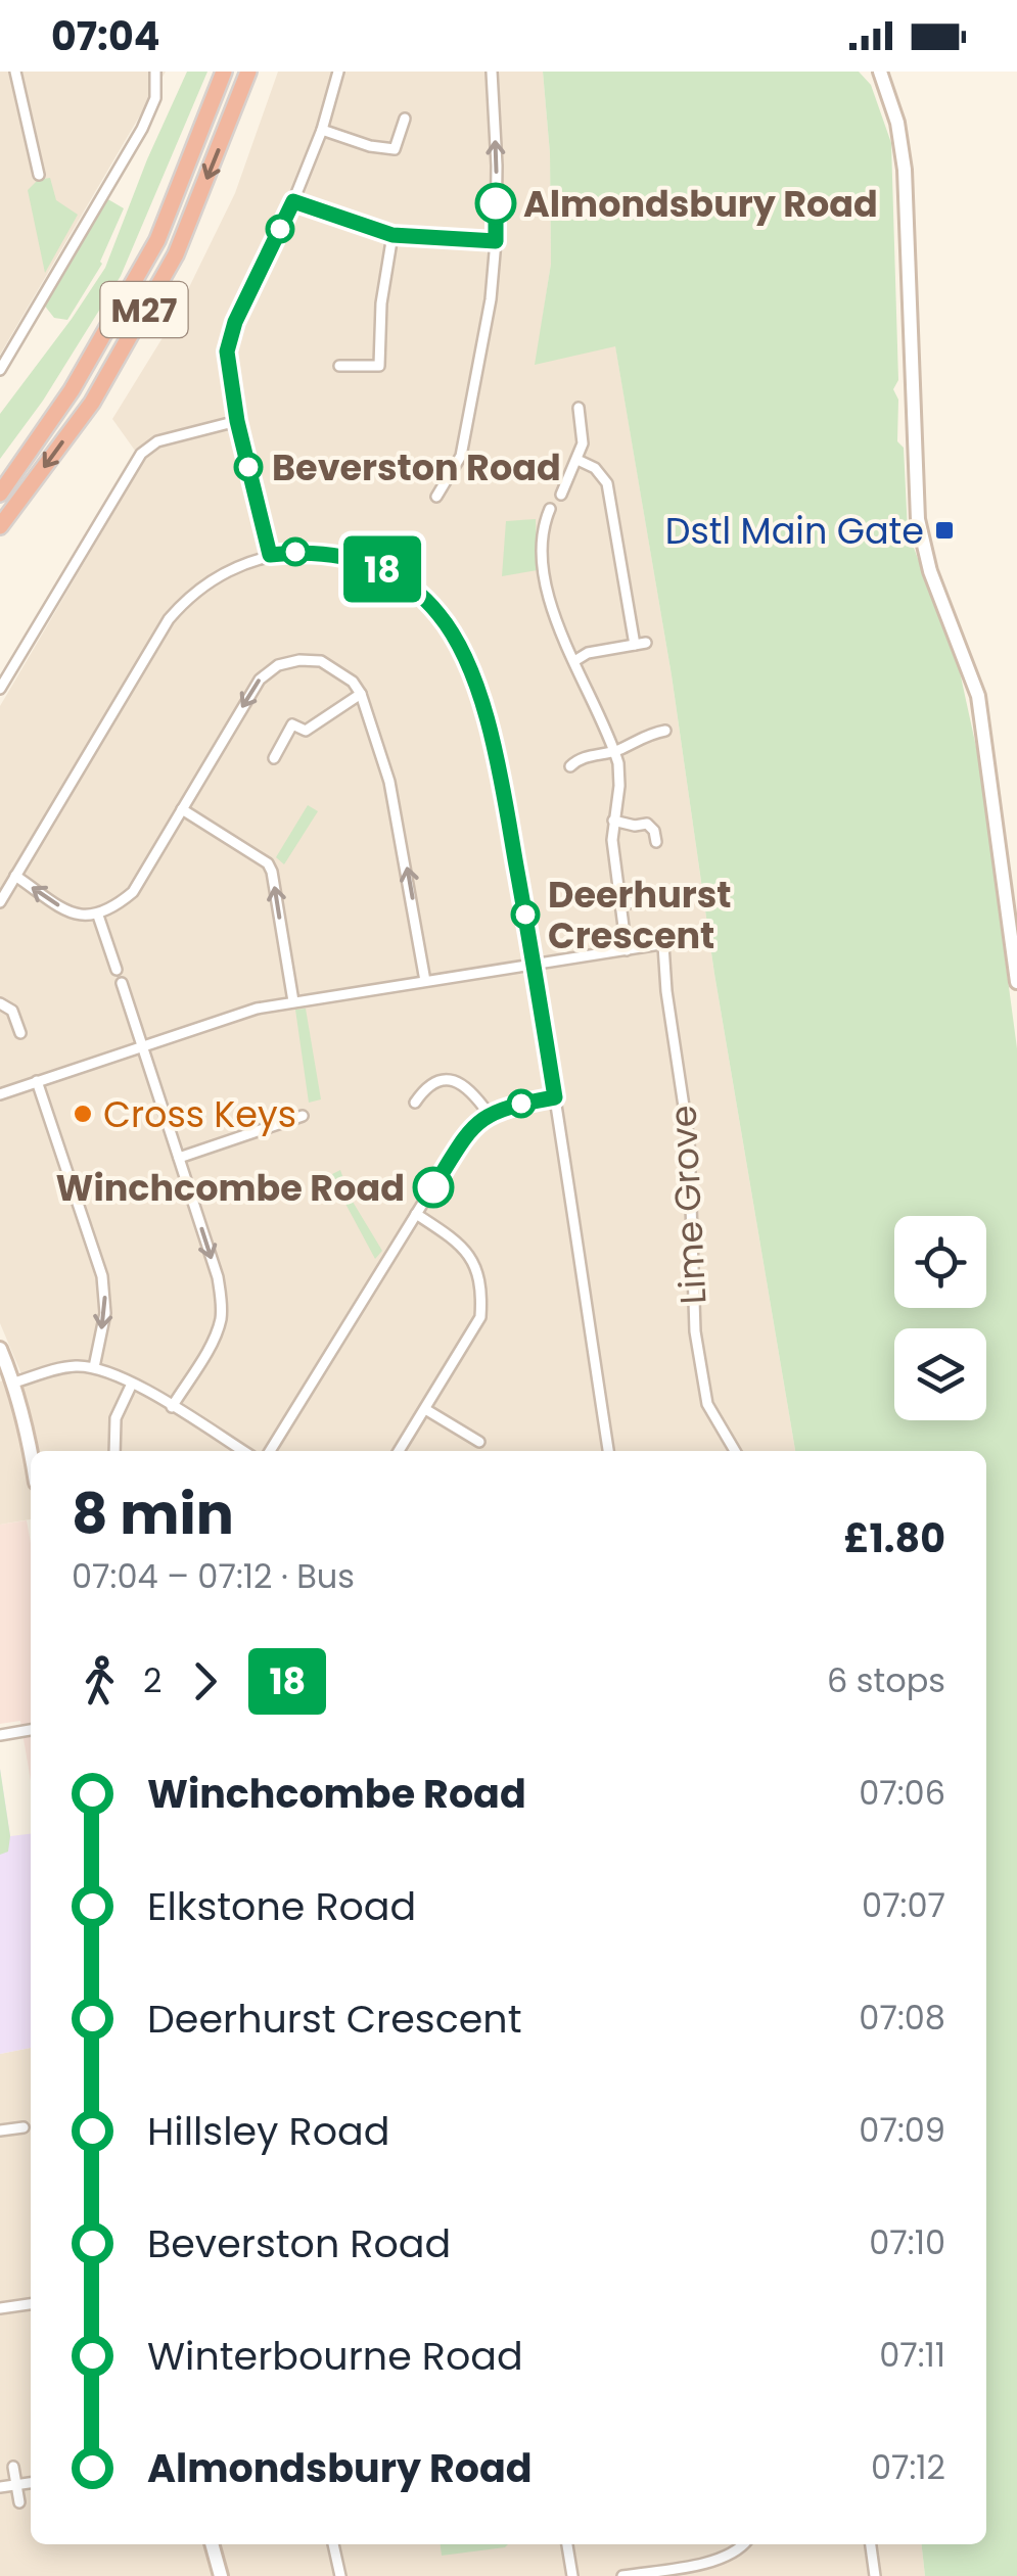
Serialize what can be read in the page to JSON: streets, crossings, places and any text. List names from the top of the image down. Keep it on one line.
{"streets":{"highway":["M27"],"street":["Lime Grove"]},"places":{"other":["Almondsbury Road","Beverston Road","Deerhurst Crescent","Cross Keys","Winchcombe Road"],"transit":["Dstl Main Gate"]},"lines":["bus line 18"],"page":{"status":"07:04","on_map":"18","heading":["8 min","07:04 – 07:12 · Bus","£1.80"],"legs":["2","18","6 stops"],"list":[{"name":"Winchcombe Road","value":"07:06"},{"name":"Elkstone Road","value":"07:07"},{"name":"Deerhurst Crescent","value":"07:08"},{"name":"Hillsley Road","value":"07:09"},{"name":"Beverston Road","value":"07:10"},{"name":"Winterbourne Road","value":"07:11"},{"name":"Almondsbury Road","value":"07:12"}]}}
